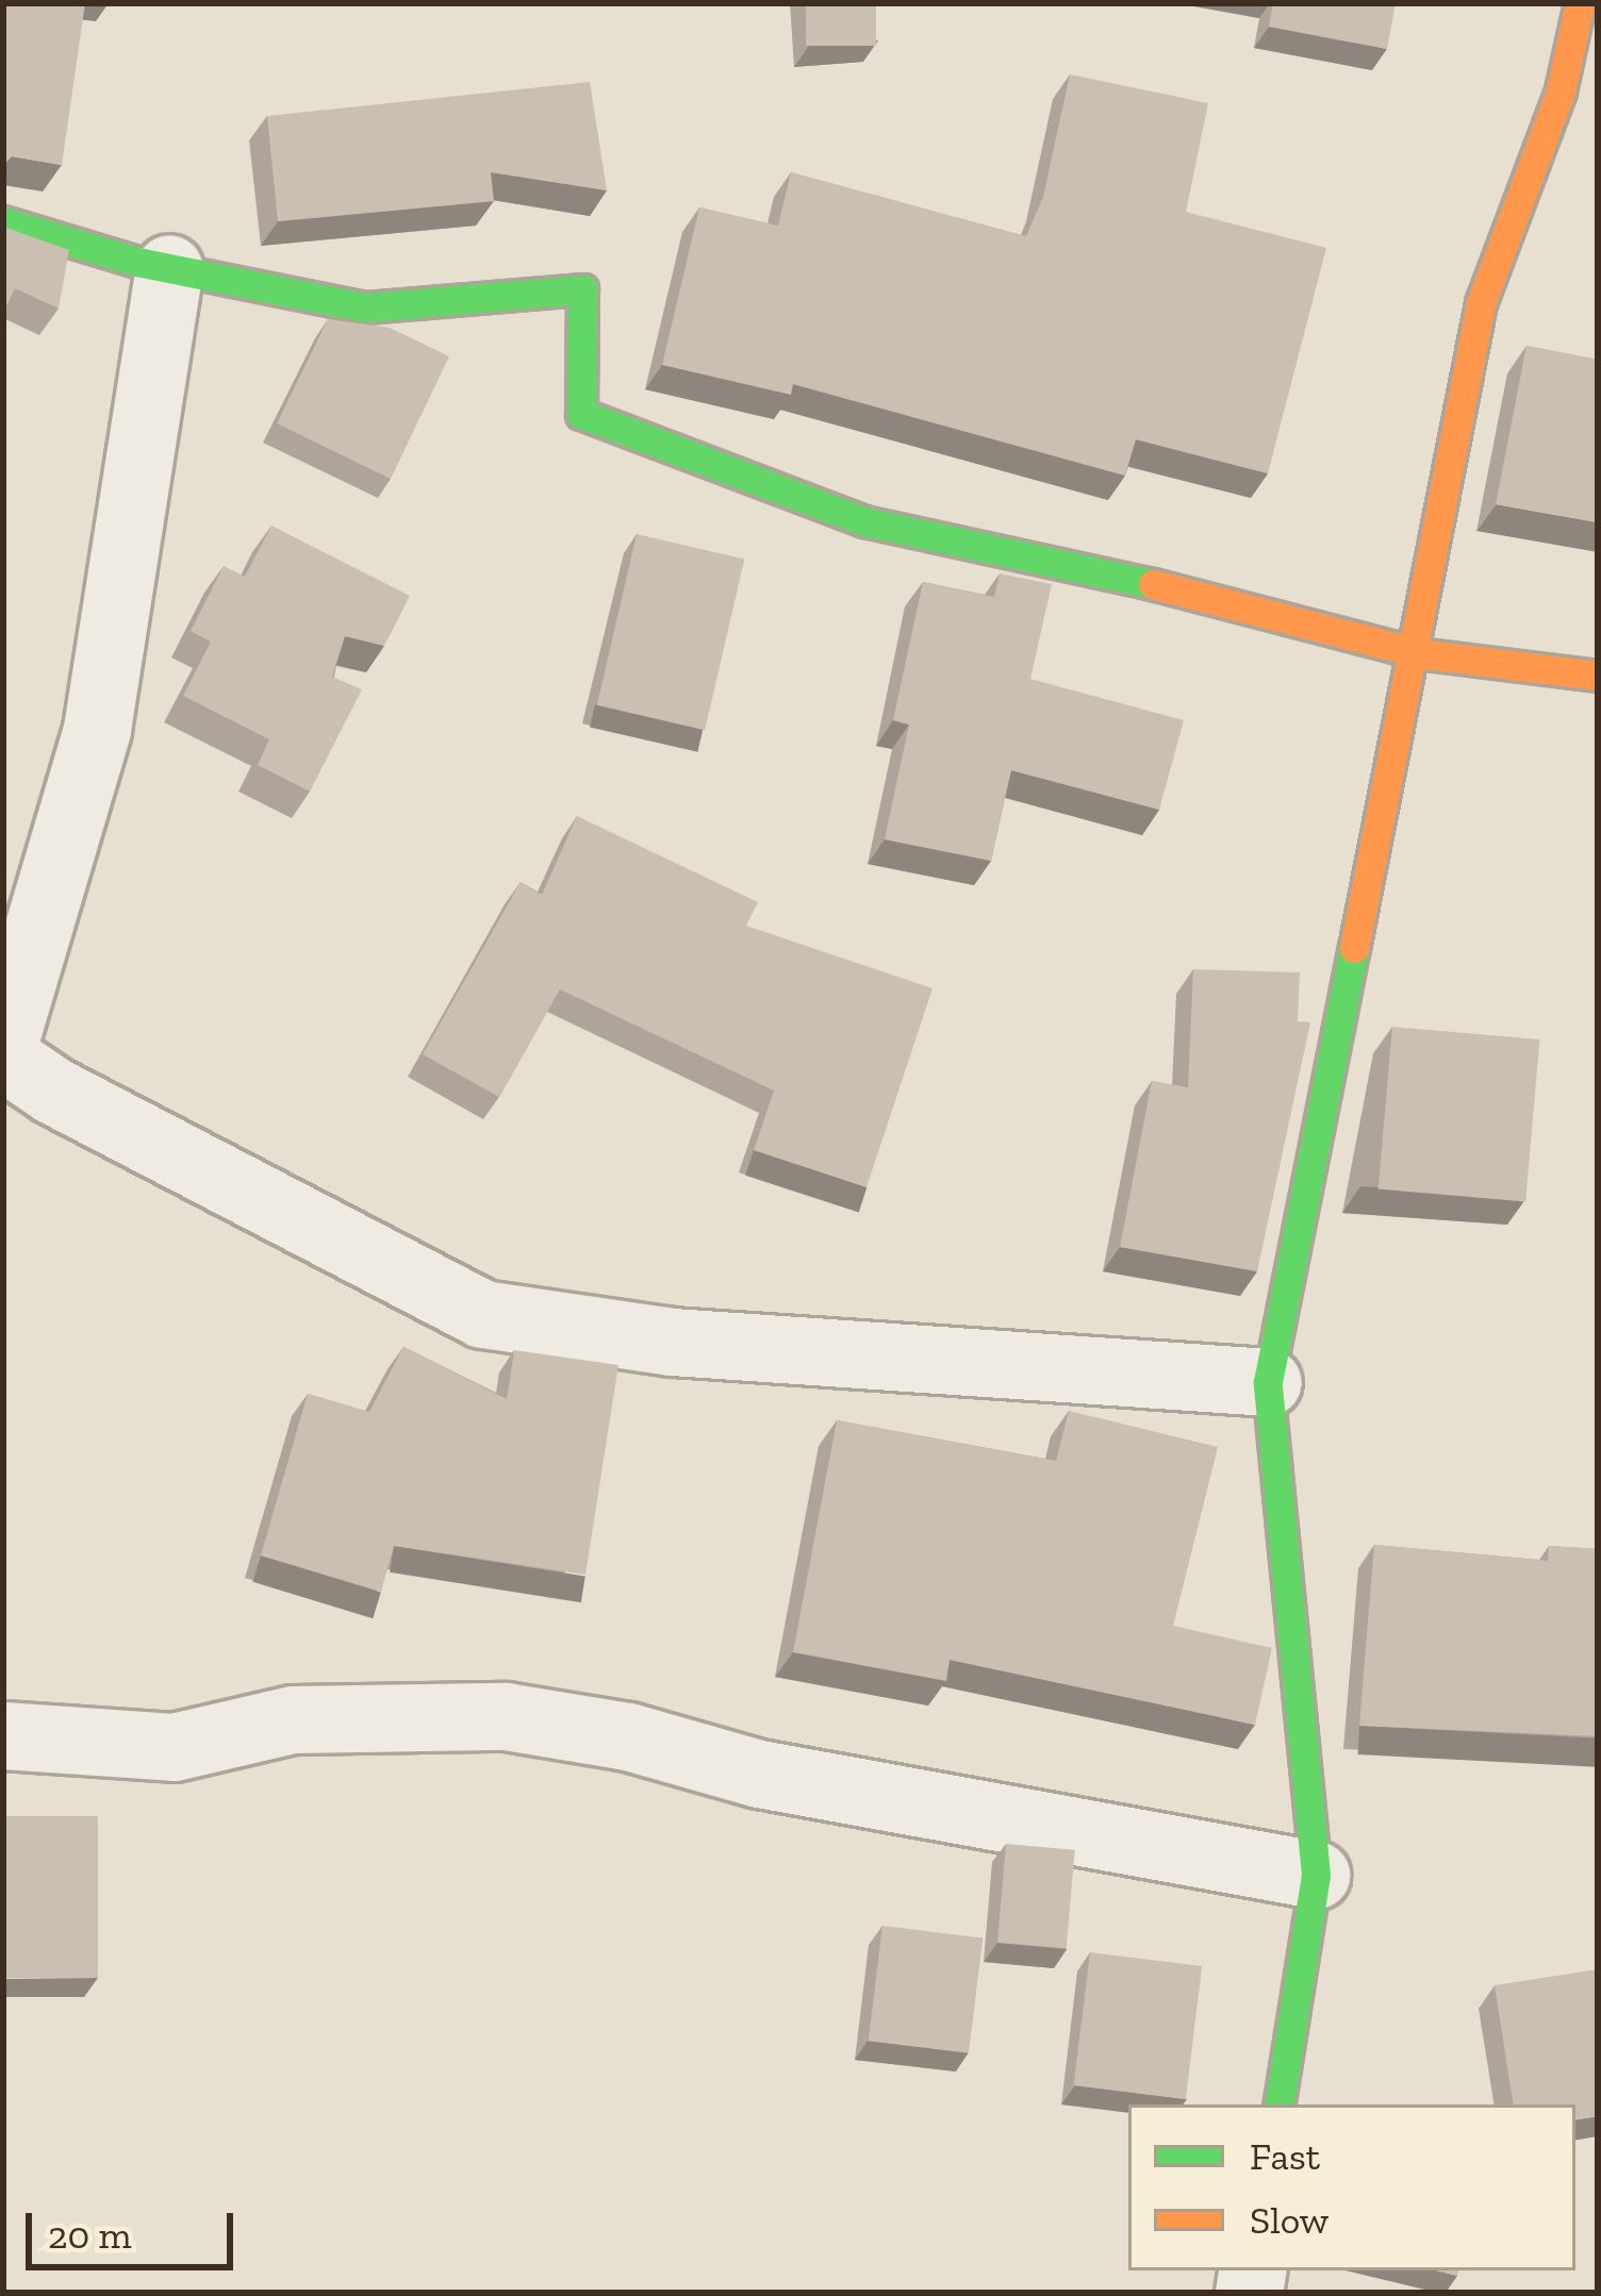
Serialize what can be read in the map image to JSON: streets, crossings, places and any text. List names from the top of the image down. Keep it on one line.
{"legend":["Fast","Slow"],"scale_bar":"20 m"}
